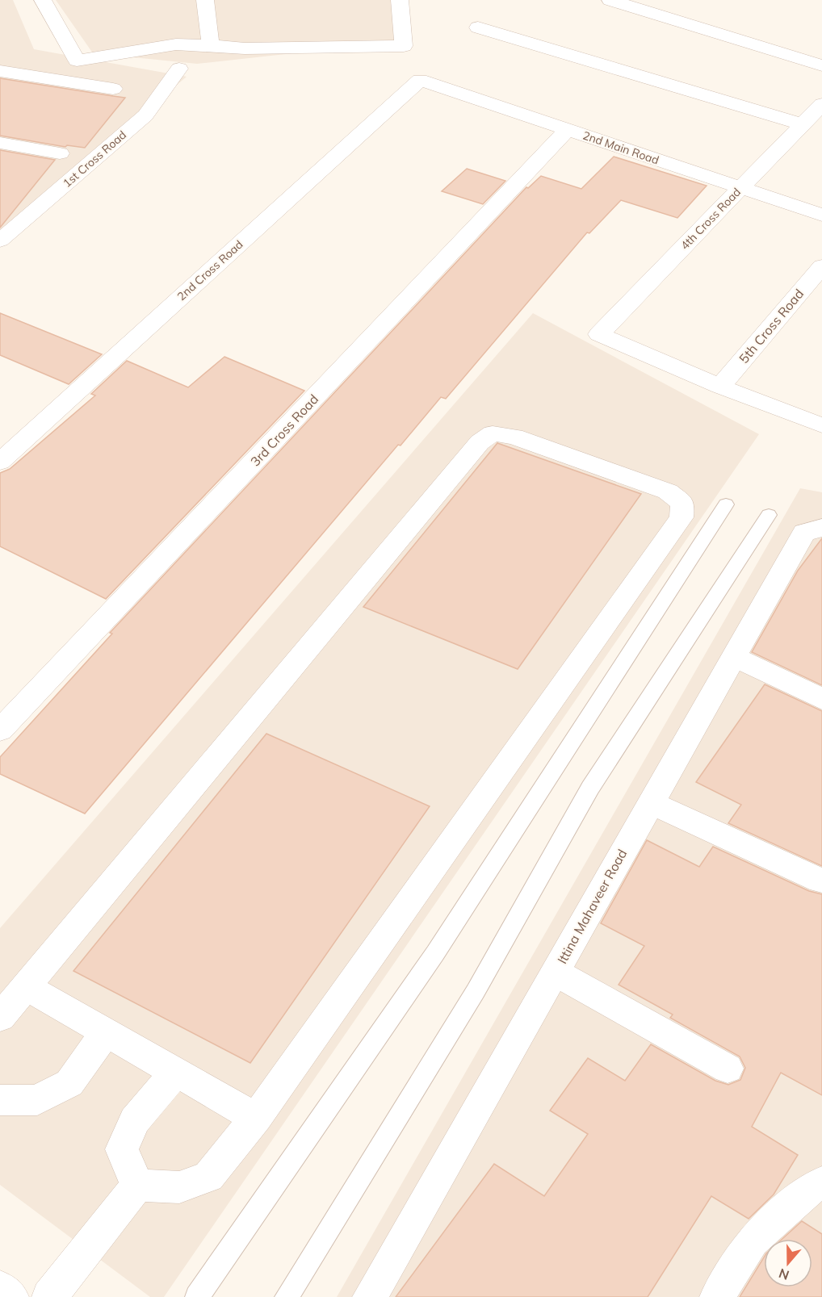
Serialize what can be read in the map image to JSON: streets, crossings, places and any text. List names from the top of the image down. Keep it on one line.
{"streets":{"street":["2nd Main Road","1st Cross Road","4th Cross Road","2nd Cross Road","5th Cross Road","3rd Cross Road","Ittina Mahaveer Road"]},"crossings":[["2nd Main Road","4th Cross Road"],["2nd Main Road","2nd Cross Road"],["2nd Main Road","3rd Cross Road"],["4th Cross Road","5th Cross Road"]],"north":"bottom"}
